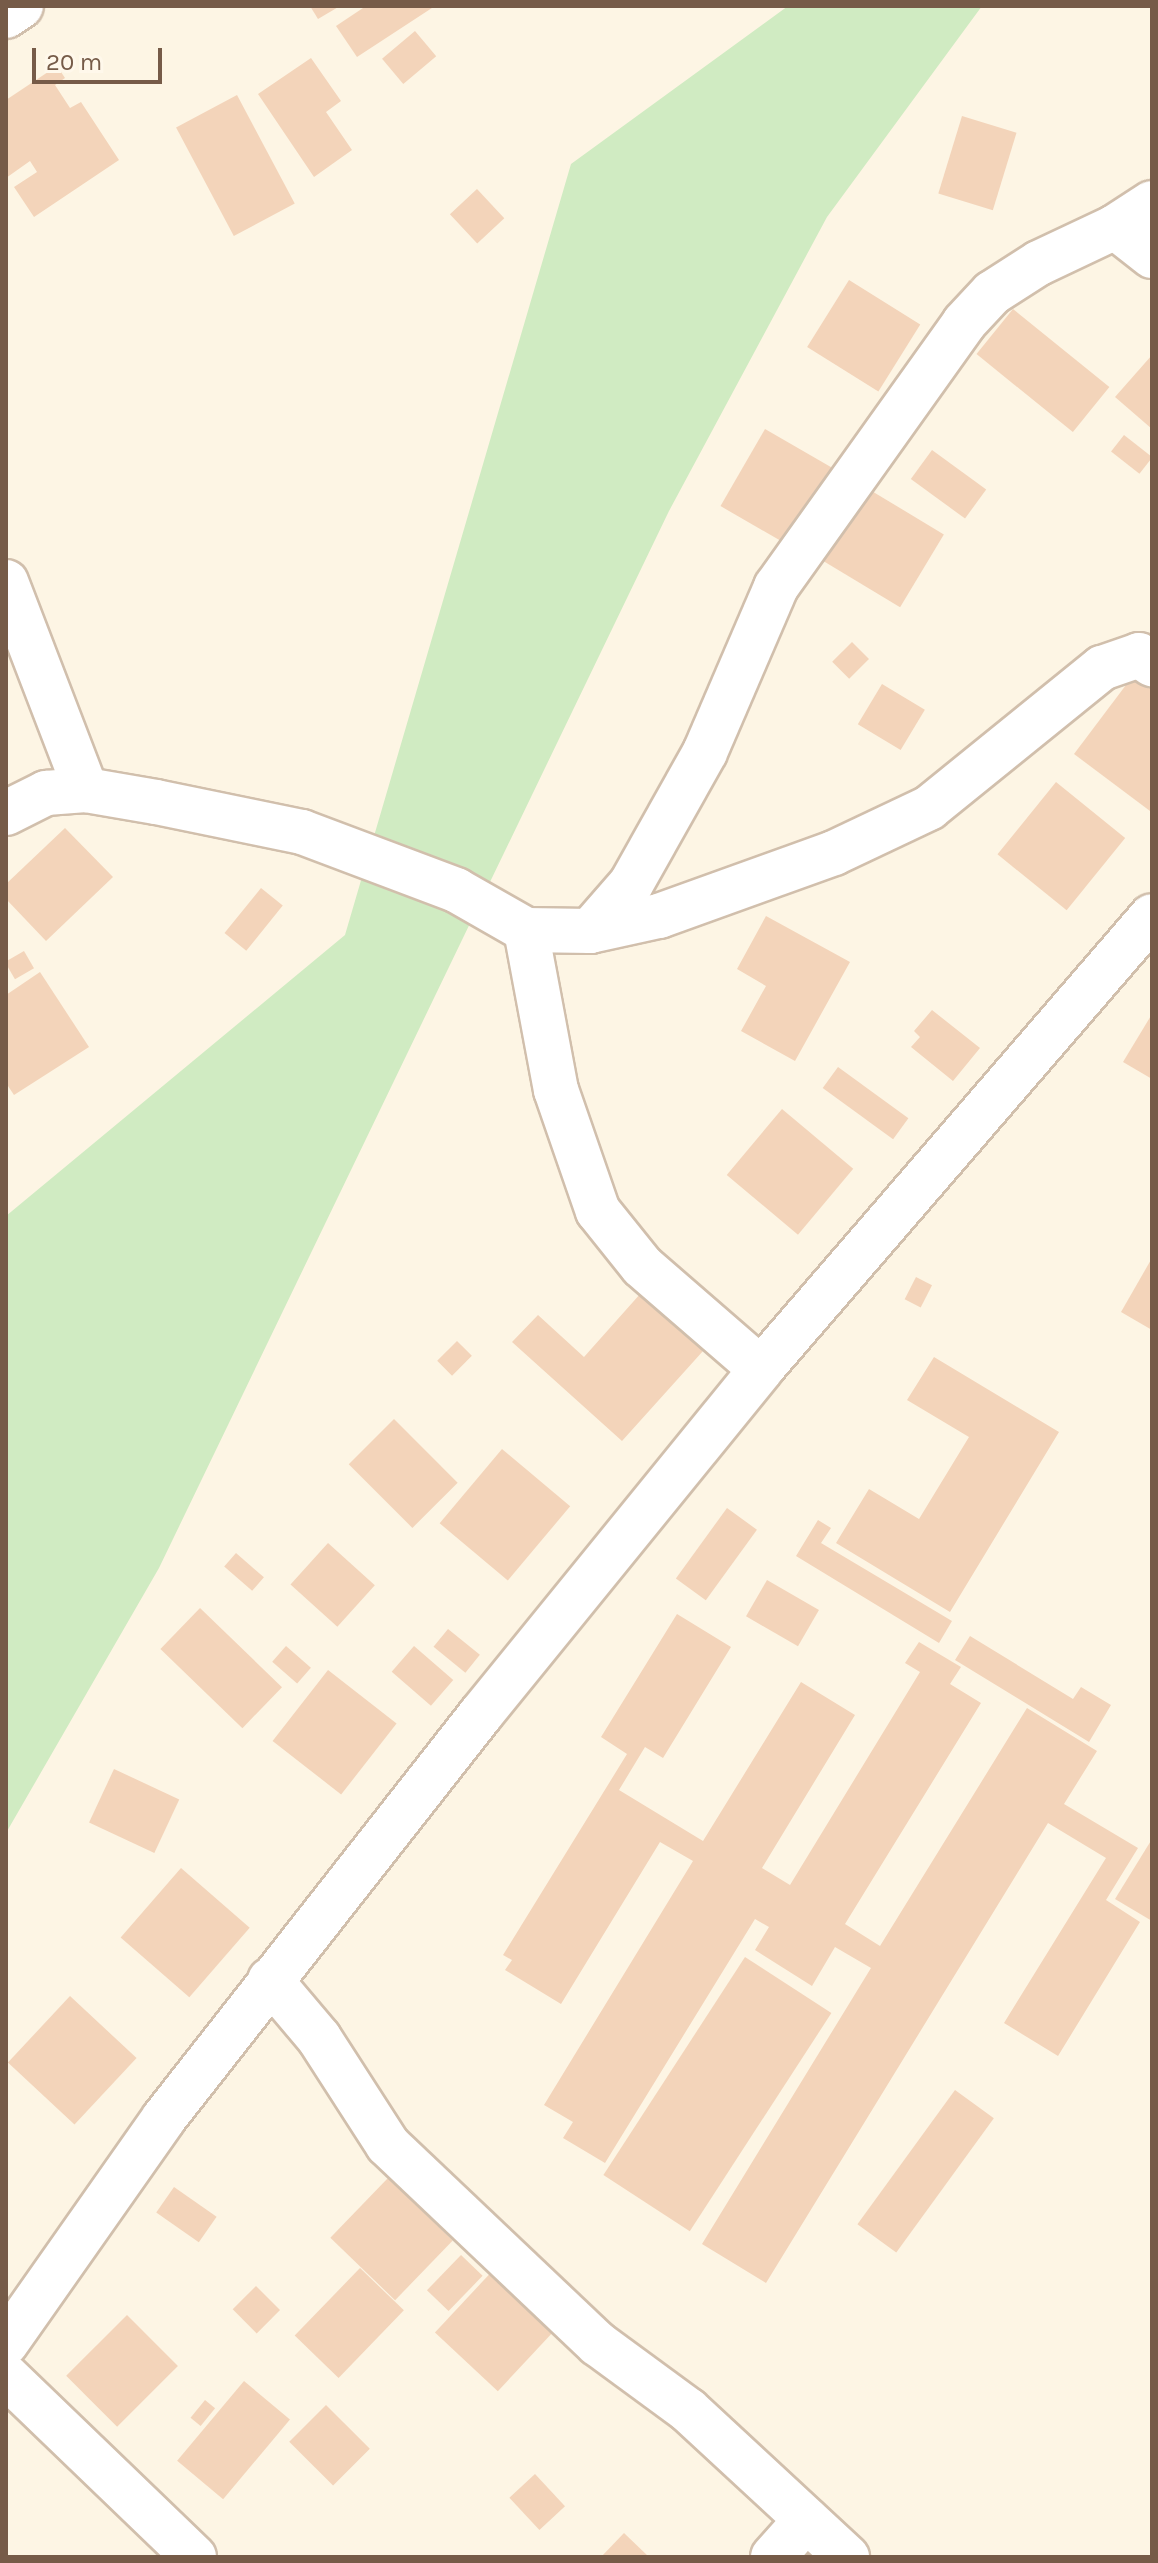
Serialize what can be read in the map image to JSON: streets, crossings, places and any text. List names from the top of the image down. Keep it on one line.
{"scale_bar":"20 m"}
